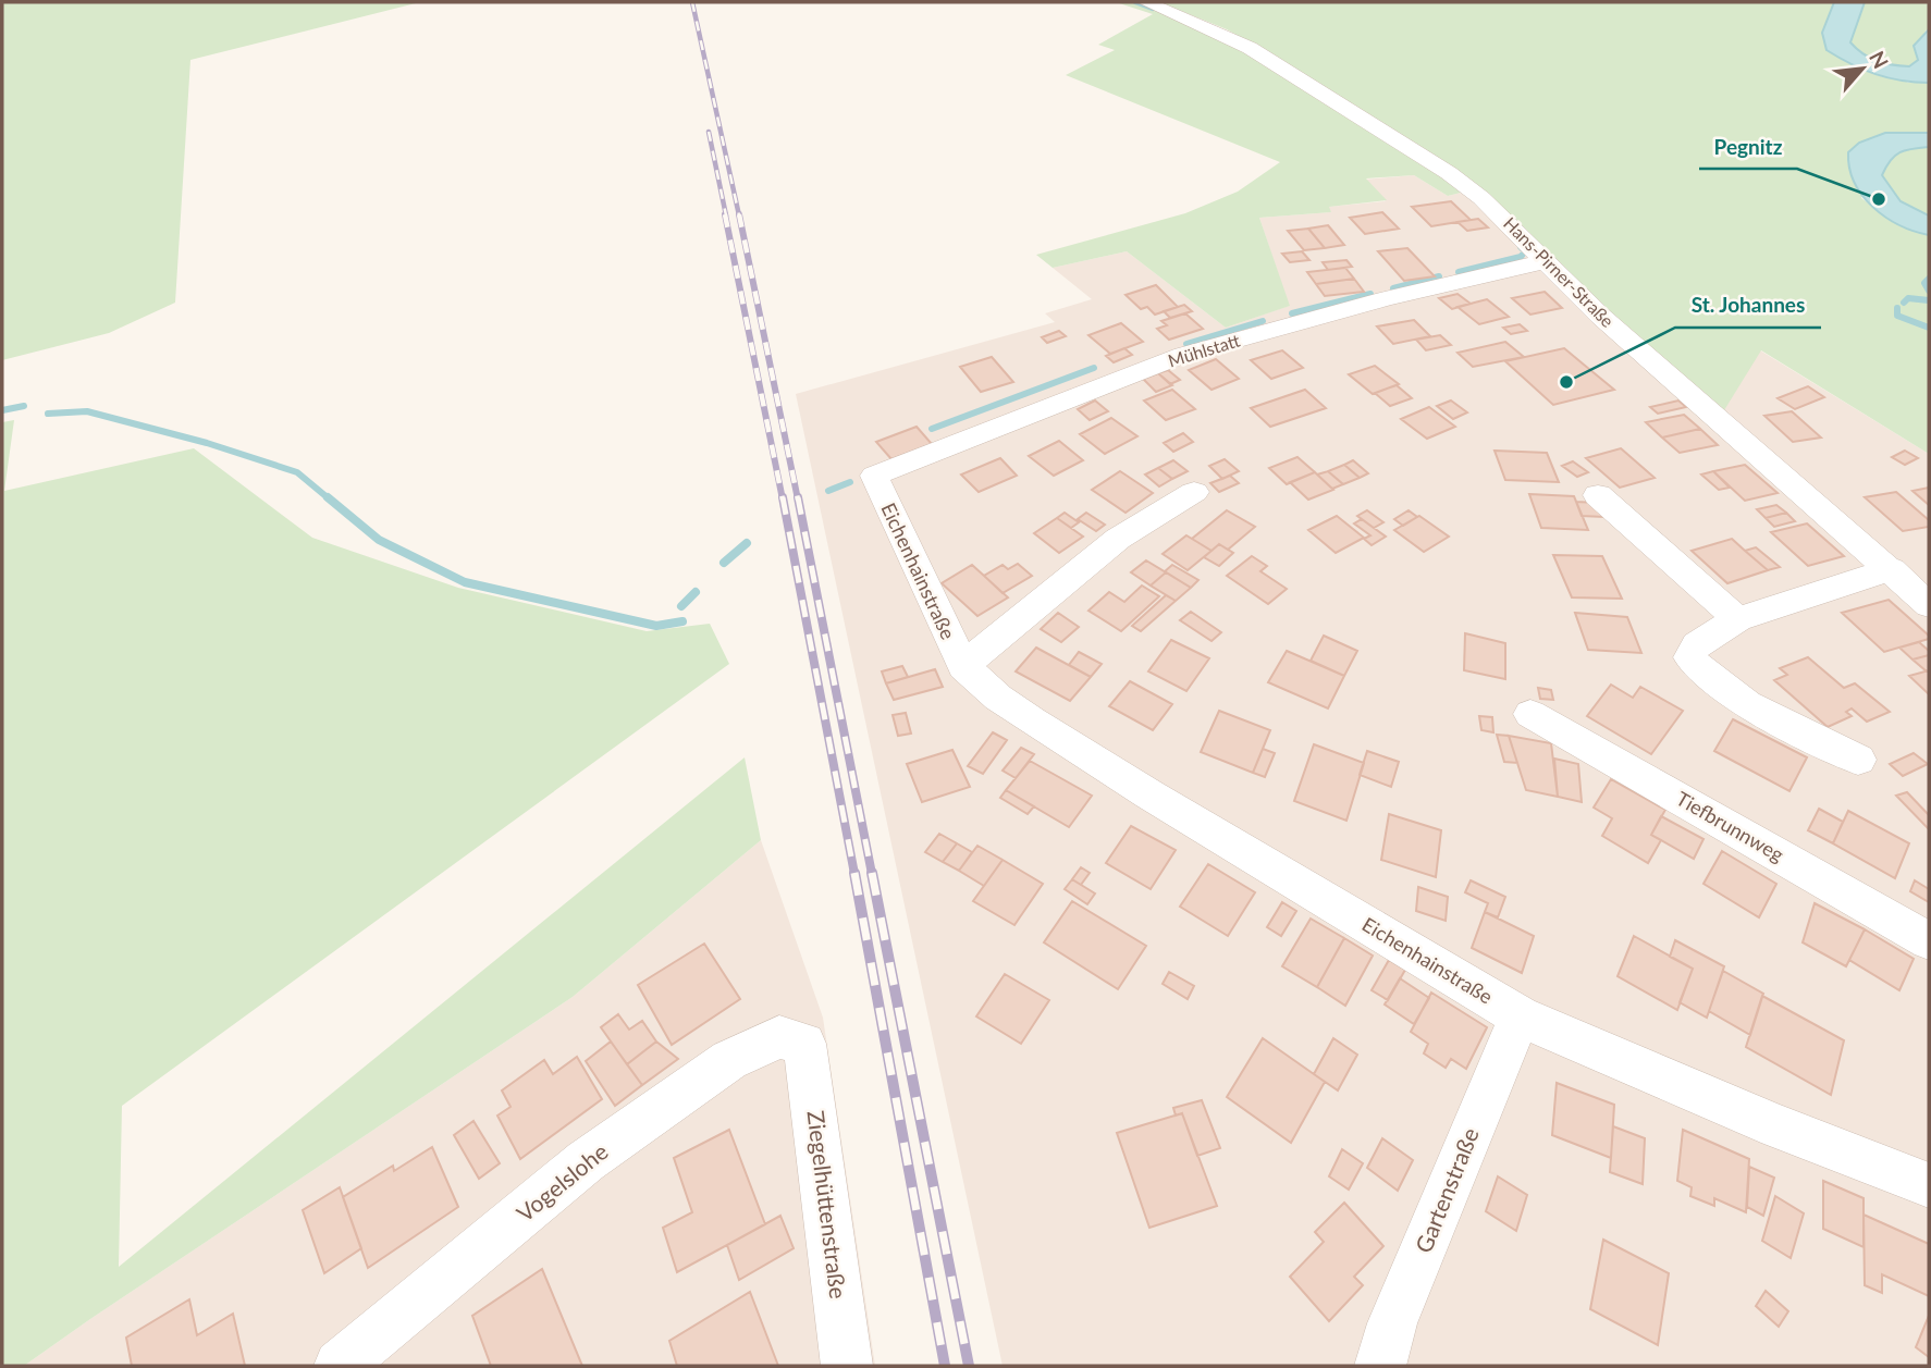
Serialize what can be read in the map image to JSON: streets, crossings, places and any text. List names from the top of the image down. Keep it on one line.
{"streets":{"street":["Hans-Pirner-Straße","Mühlstatt","Eichenhainstraße","Tiefbrunnweg","Vogelslohe","Gartenstraße","Ziegelhüttenstraße"]},"crossings":[["Hans-Pirner-Straße","Mühlstatt"],["Mühlstatt","Eichenhainstraße"],["Eichenhainstraße","Gartenstraße"],["Vogelslohe","Ziegelhüttenstraße"]],"places":["Pegnitz","St. Johannes"],"north":"top right"}
